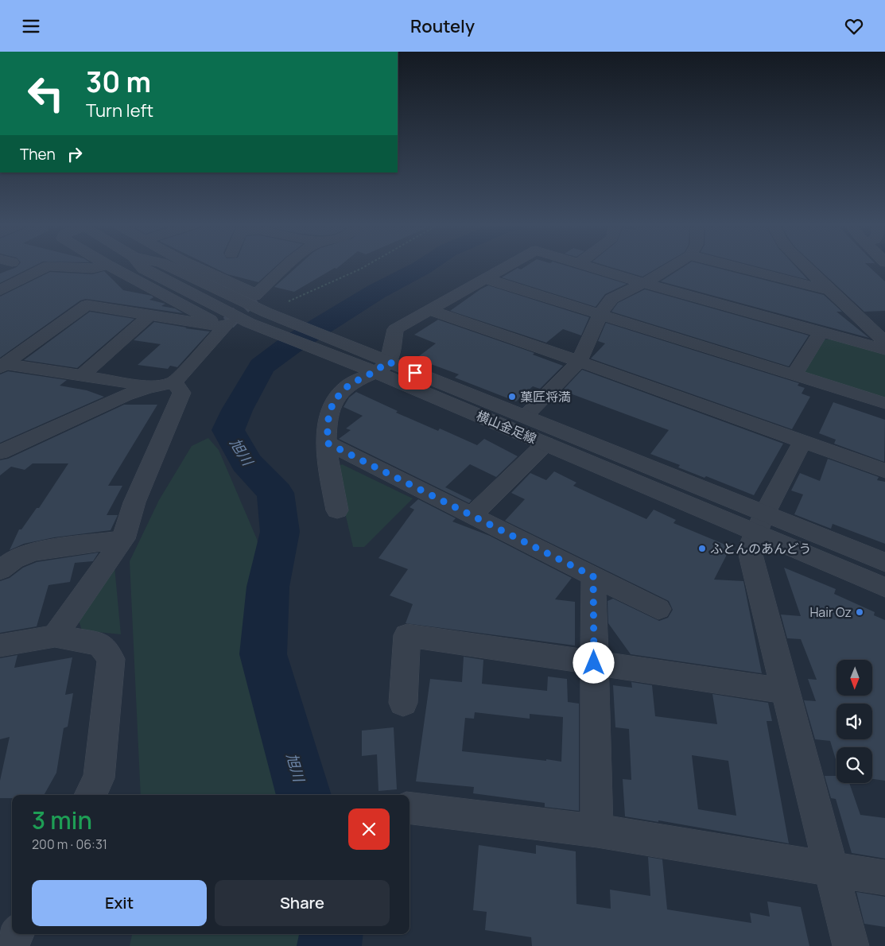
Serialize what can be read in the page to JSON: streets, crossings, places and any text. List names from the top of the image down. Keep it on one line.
{"streets":{"street":["横山金足線"]},"water":["旭川"],"places":["菓匠将満","ふとんのあんどう","Hair Oz"],"north":"bottom","page":{"header":"Routely","turn":["30 m","Turn left"],"then":"Then","heading":["3 min","200 m · 06:31"],"buttons":["Exit","Share"]}}
